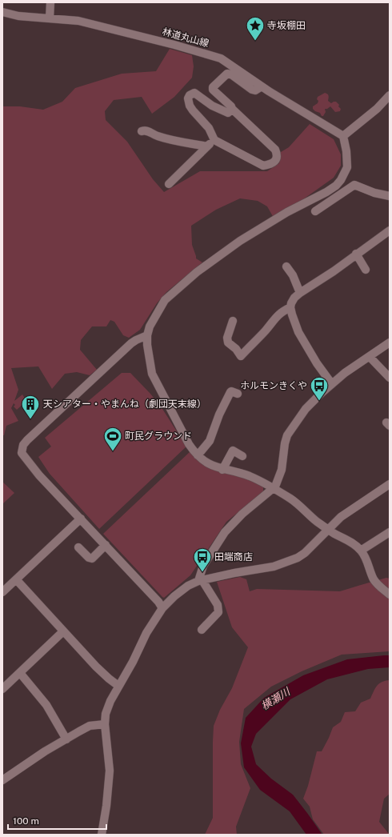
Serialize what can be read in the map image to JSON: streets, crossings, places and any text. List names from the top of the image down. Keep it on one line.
{"streets":{"street":["林道丸山線"]},"water":["横瀬川"],"places":{"place":["寺坂棚田"],"bus stop":["ホルモンきくや","田端商店"],"building":["天シアター・やまんね（劇団天末線）"],"sports":["町民グラウンド"]},"scale_bar":"100 m"}
